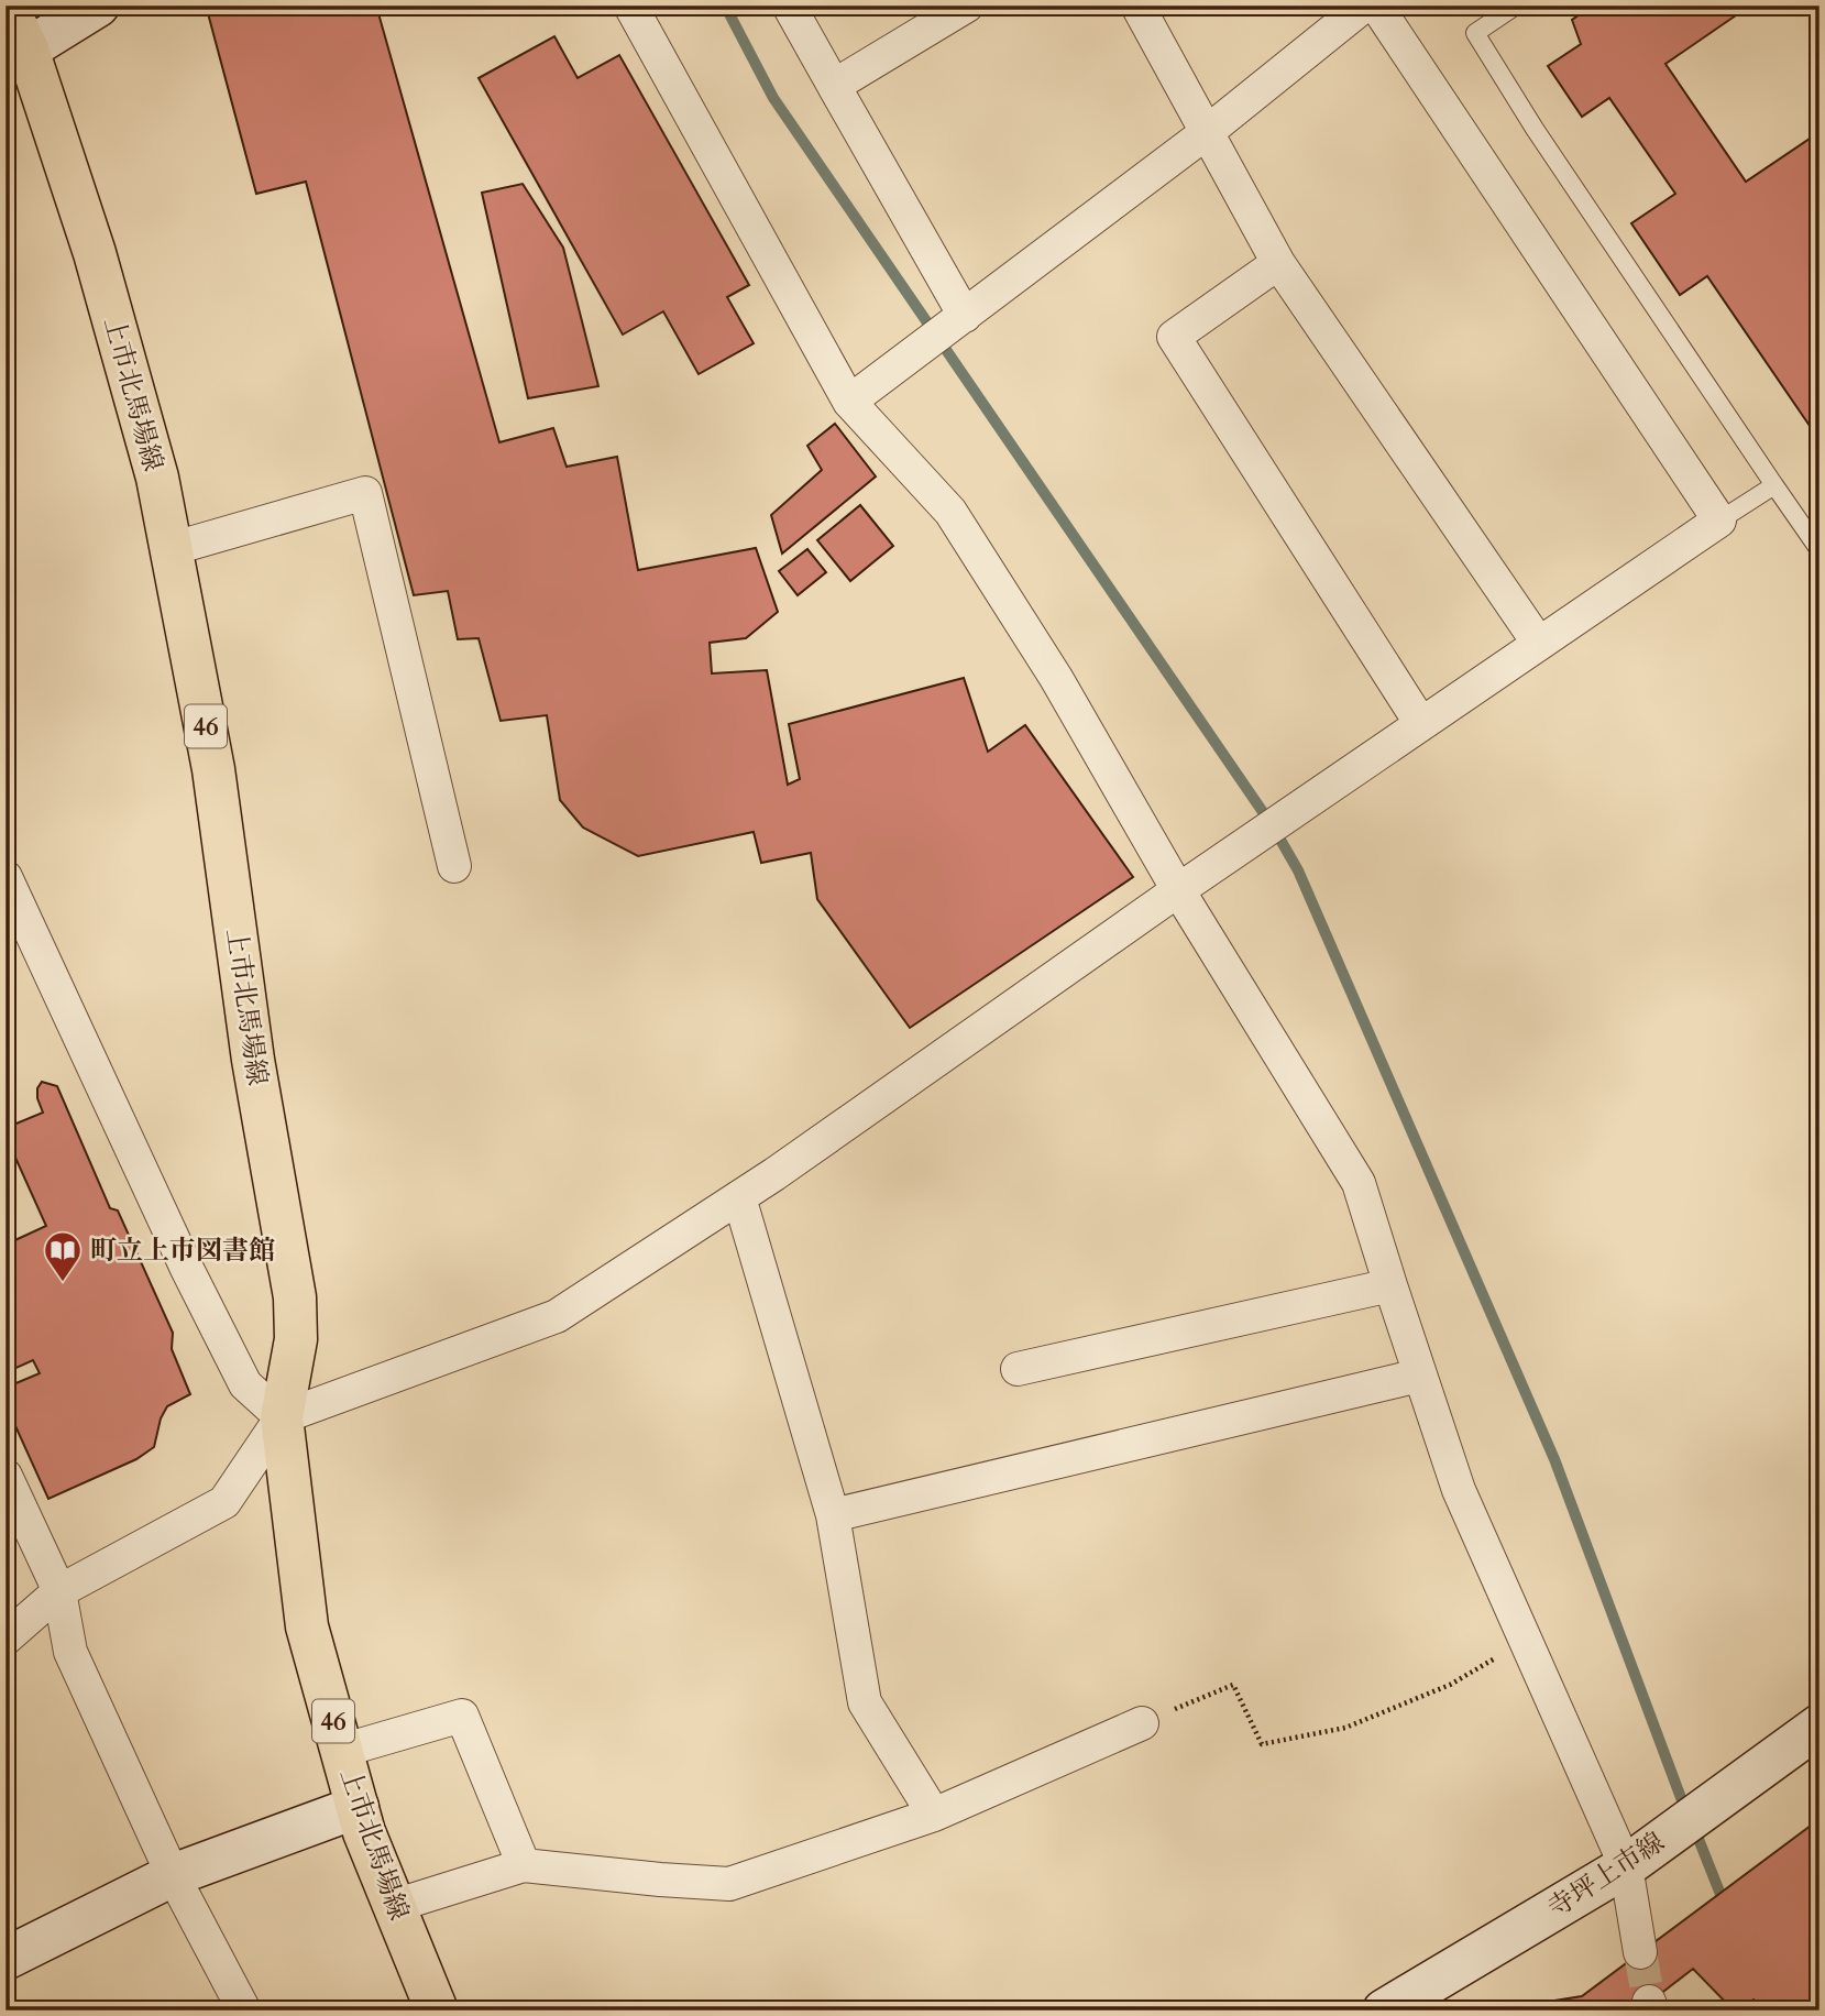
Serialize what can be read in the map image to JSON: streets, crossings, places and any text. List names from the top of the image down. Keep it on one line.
{"streets":{"main road":["上市北馬場線","46","寺坪上市線"]},"places":{"library":["町立上市図書館"]}}
